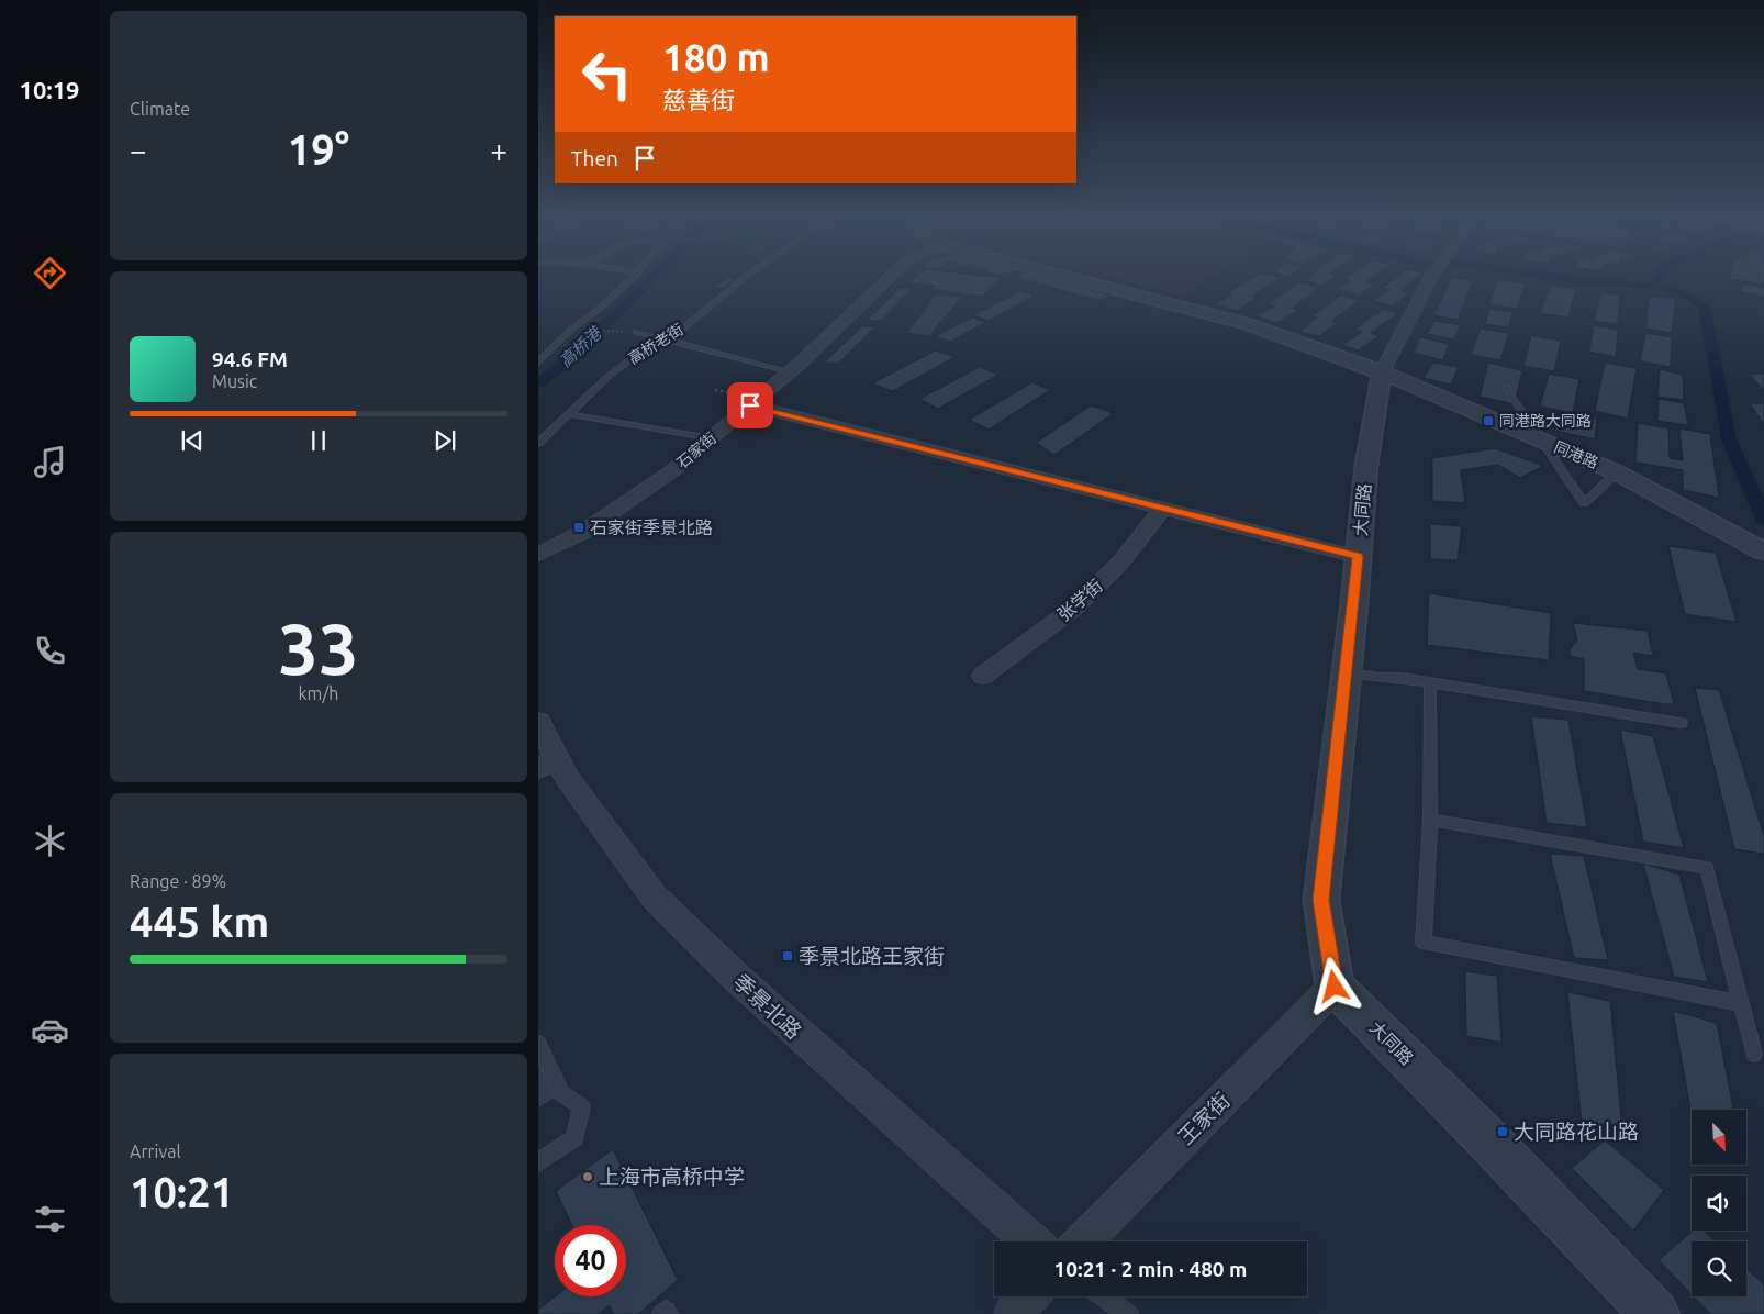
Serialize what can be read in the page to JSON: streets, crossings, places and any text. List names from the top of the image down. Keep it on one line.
{"streets":{"street":["石家街","同港路","大同路","张学街","季景北路","王家街"],"lane":["高桥老街"]},"crossings":[["同港路","大同路"],["大同路","王家街"]],"water":["高桥港"],"places":{"transit":["同港路大同路","石家街季景北路","季景北路王家街","大同路花山路"],"other":["上海市高桥中学"]},"north":"bottom right","page":{"tabs":"10:19","tile":["Climate",["33","km/h"],["Range · 89%","445 km"],["Arrival","10:21"]],"turn":["180 m","慈善街"],"heat":["−","19°","+"],"then":"Then","song":["94.6 FM","Music"],"limit":"40","trip":"10:21 · 2 min · 480 m"}}
